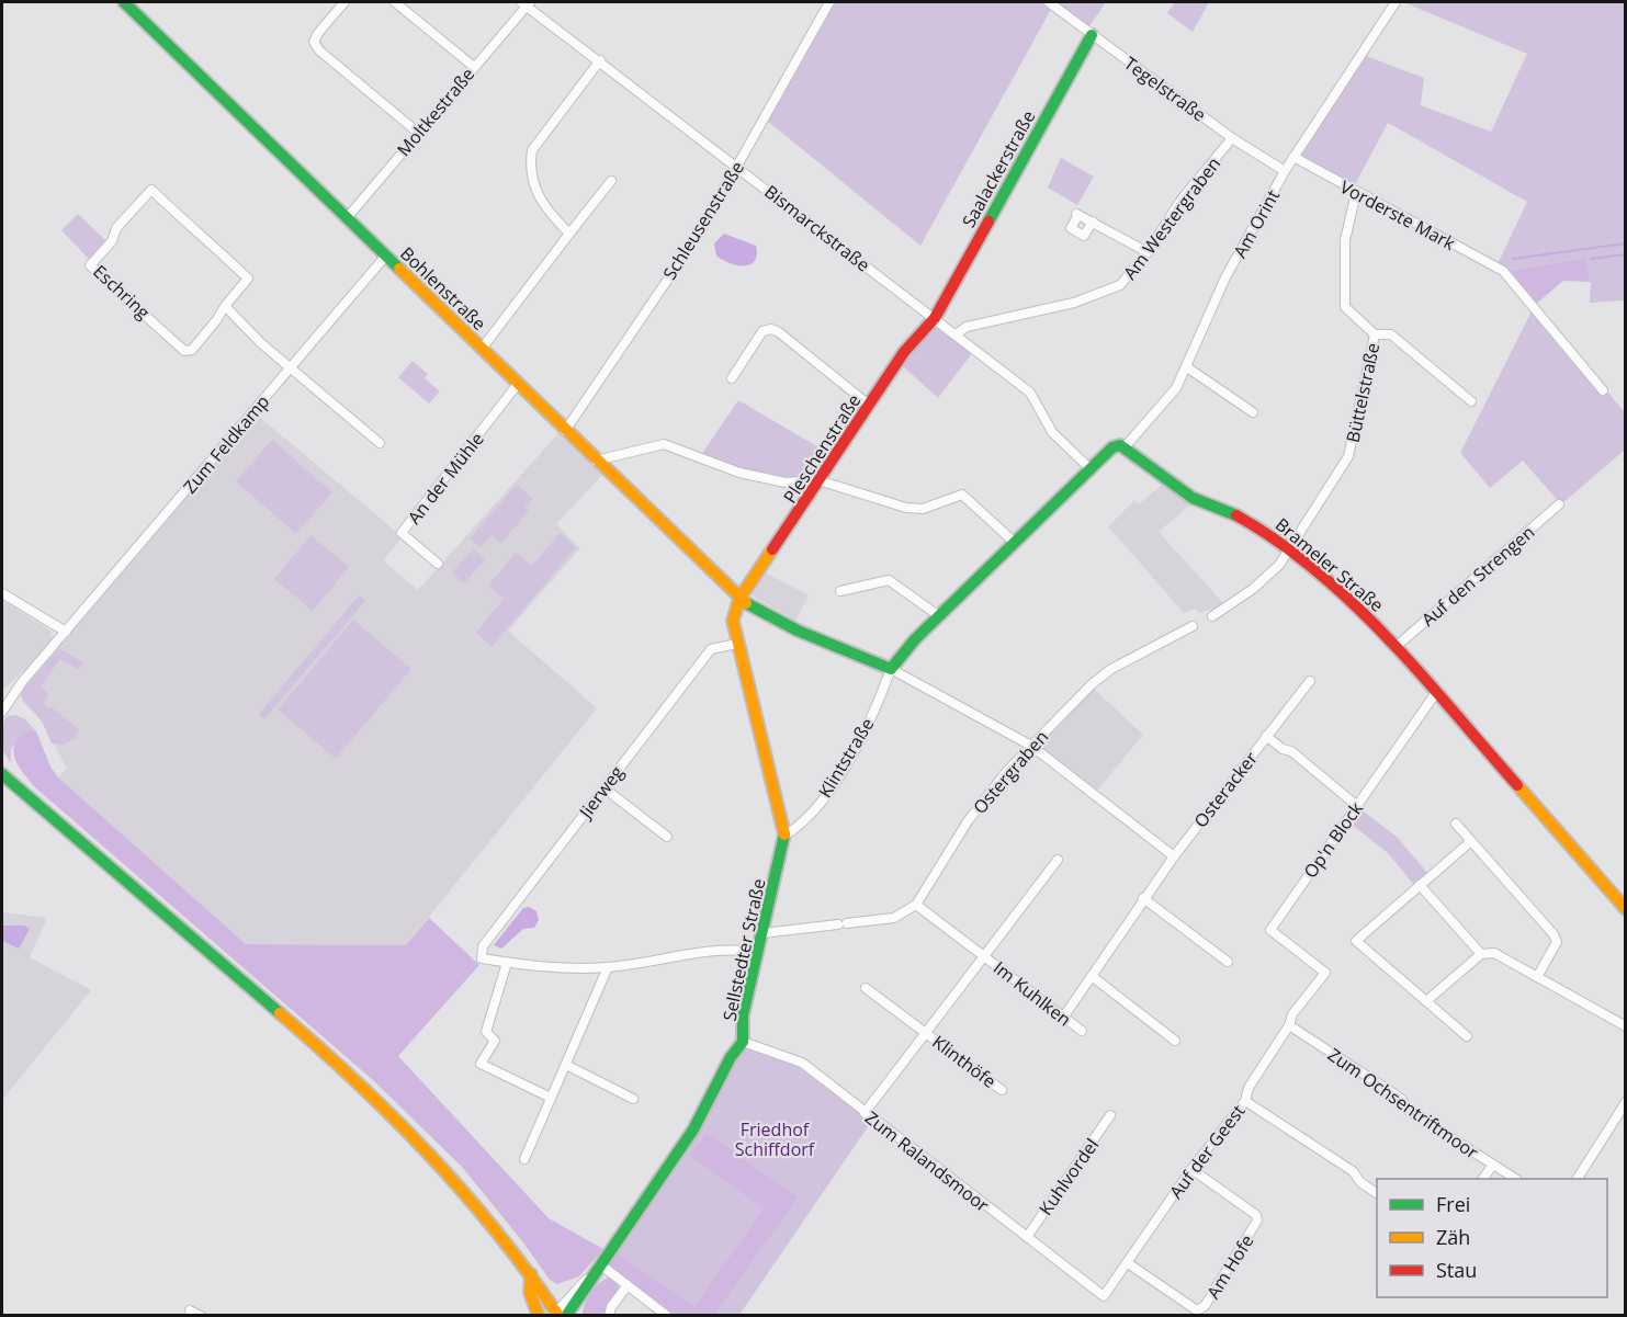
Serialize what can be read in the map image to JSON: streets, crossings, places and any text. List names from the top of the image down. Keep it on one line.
{"streets":{"street":["Tegelstraße","Moltkestraße","Saalackerstraße","Vorderste Mark","Am Westergraben","Schleusenstraße","Am Orint","Bismarckstraße","Bohlenstraße","Eschring","Büttelstraße","Zum Feldkamp","Pleschenstraße","An der Mühle","Brameler Straße","Auf den Strengen","Klintstraße","Ostergraben","Osteracker","Jierweg","Op'n Block","Sellstedter Straße","Im Kuhlken","Klinthöfe","Zum Ochsentriftmoor","Auf der Geest","Zum Ralandsmoor","Kuhlvordel","Am Hofe"]},"crossings":[["Tegelstraße","Saalackerstraße"],["Tegelstraße","Am Westergraben"],["Tegelstraße","Am Orint"],["Moltkestraße","Bismarckstraße"],["Moltkestraße","Bohlenstraße"],["Saalackerstraße","Bismarckstraße"],["Saalackerstraße","Pleschenstraße"],["Vorderste Mark","Am Orint"],["Vorderste Mark","Büttelstraße"],["Am Westergraben","Bismarckstraße"],["Schleusenstraße","Bismarckstraße"],["Schleusenstraße","Bohlenstraße"],["Am Orint","Brameler Straße"],["Bismarckstraße","Pleschenstraße"],["Bohlenstraße","Zum Feldkamp"],["Bohlenstraße","Pleschenstraße"],["Bohlenstraße","An der Mühle"],["Bohlenstraße","Sellstedter Straße"],["Büttelstraße","Brameler Straße"],["Pleschenstraße","Sellstedter Straße"],["Brameler Straße","Auf den Strengen"],["Brameler Straße","Op'n Block"],["Klintstraße","Sellstedter Straße"],["Ostergraben","Im Kuhlken"],["Osteracker","Im Kuhlken"],["Jierweg","Sellstedter Straße"],["Op'n Block","Auf der Geest"],["Sellstedter Straße","Zum Ralandsmoor"],["Im Kuhlken","Klinthöfe"],["Klinthöfe","Zum Ralandsmoor"],["Zum Ochsentriftmoor","Auf der Geest"],["Auf der Geest","Zum Ralandsmoor"],["Auf der Geest","Am Hofe"],["Zum Ralandsmoor","Kuhlvordel"]],"parks":["Friedhof Schiffdorf"],"legend":["Frei","Zäh","Stau"]}
